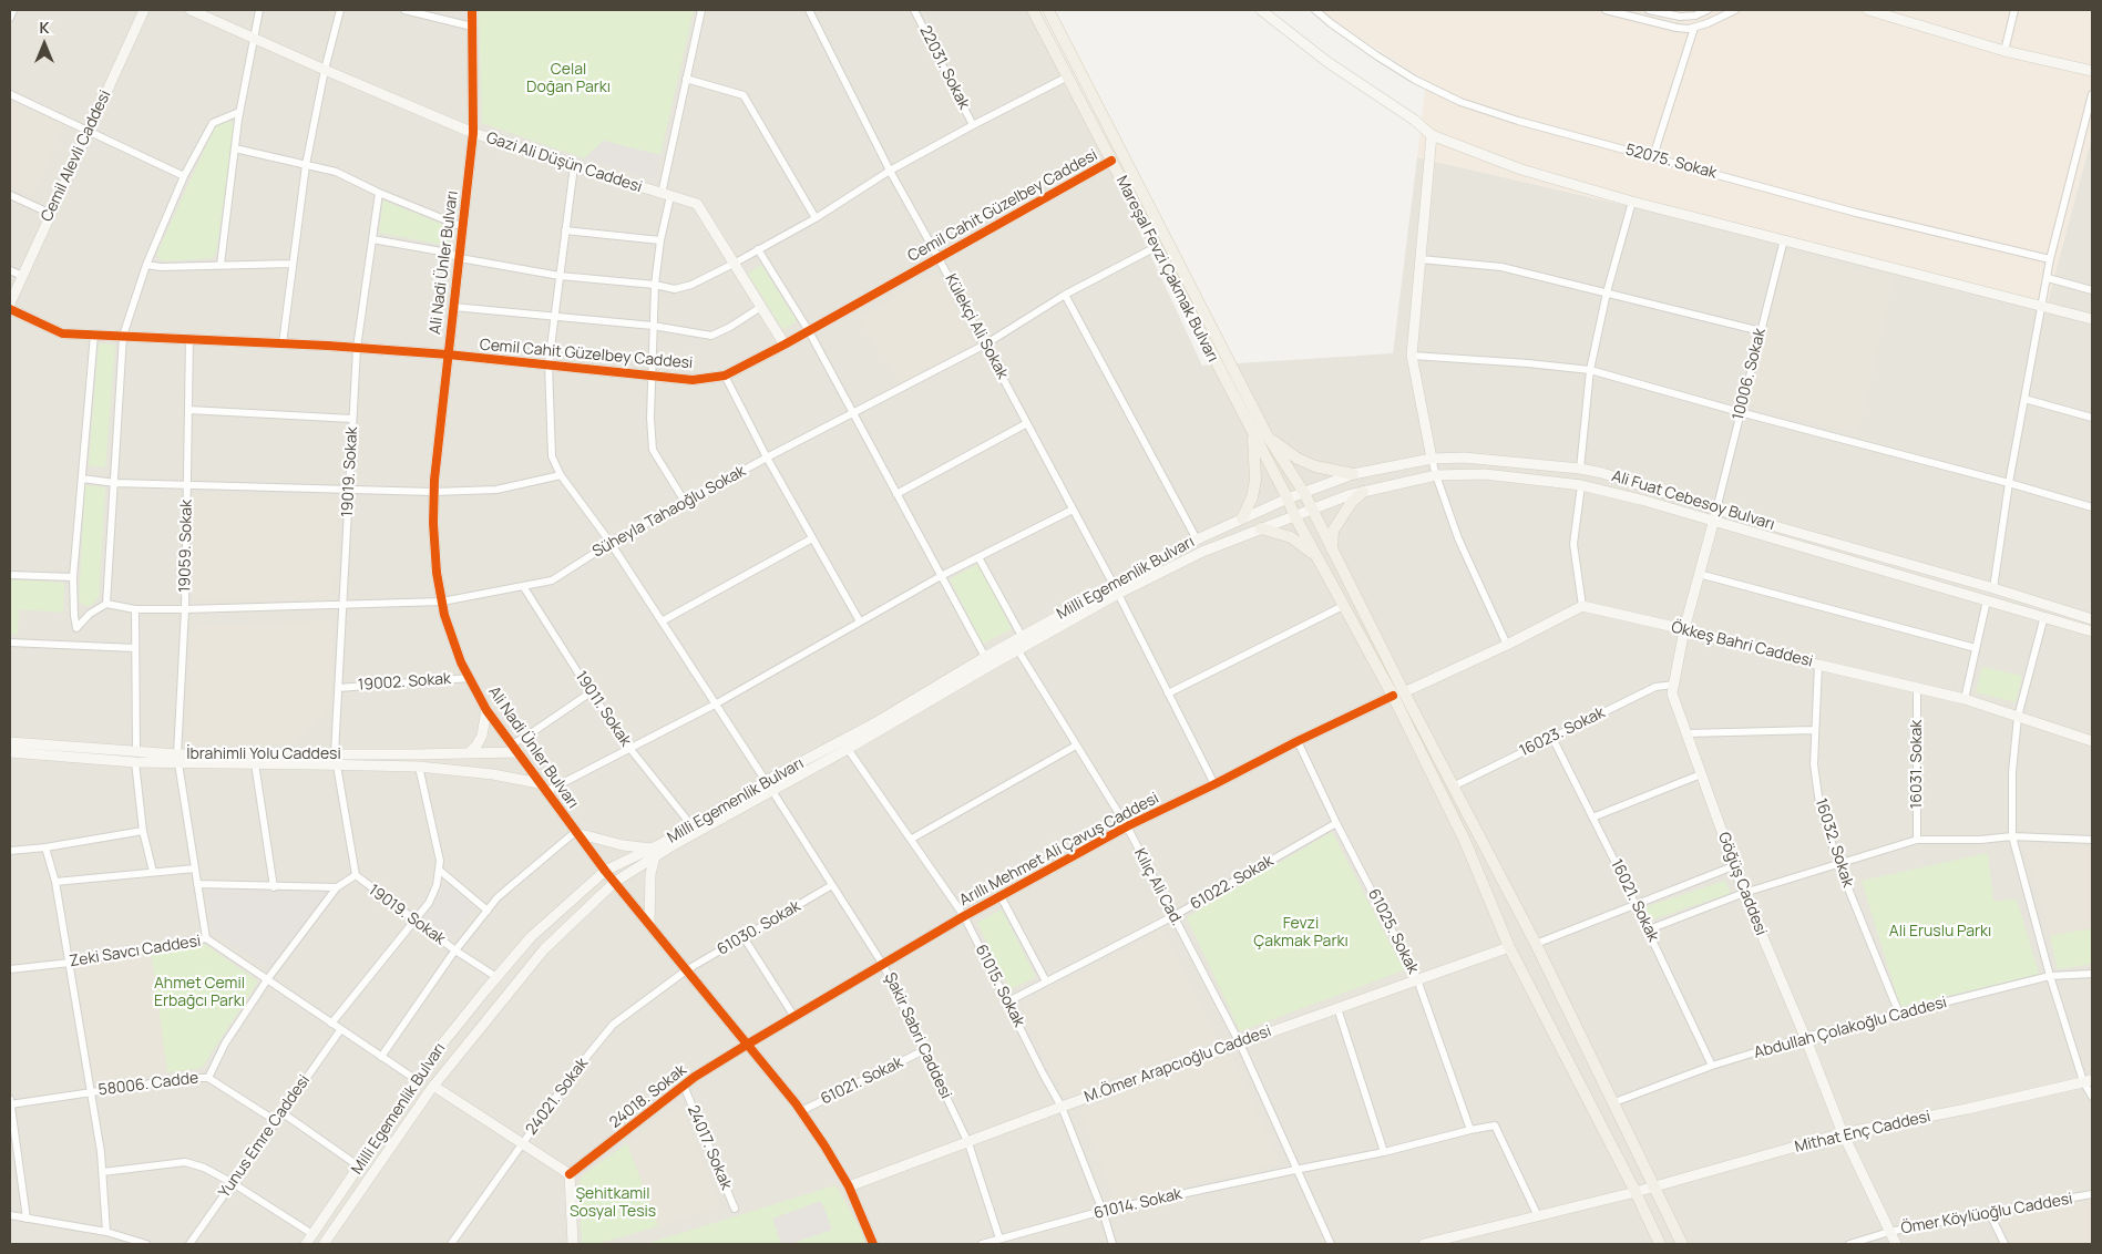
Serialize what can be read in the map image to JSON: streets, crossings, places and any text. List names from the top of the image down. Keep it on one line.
{"streets":{"main road":["Mareşal Fevzi Çakmak Bulvarı"],"street":["22031. Sokak","Cemil Alevli Caddesi","52075. Sokak","Gazi Ali Düşün Caddesi","Cemil Cahit Güzelbey Caddesi","Ali Nadi Ünler Bulvarı","Külekçi Ali Sokak","10006. Sokak","19019. Sokak","Ali Fuat Cebesoy Bulvarı","Süheyla Tahaoğlu Sokak","19059. Sokak","Milli Egemenlik Bulvarı","Ökkeş Bahri Caddesi","19002. Sokak","19011. Sokak","16023. Sokak","İbrahimli Yolu Caddesi","16031. Sokak","16032. Sokak","Arıllı Mehmet Ali Çavuş Caddesi","61022. Sokak","Göğüş Caddesi","Kılıç Ali Cad.","16021. Sokak","61030. Sokak","61025. Sokak","Zeki Savcı Caddesi","61015. Sokak","Abdullah Çolakoğlu Caddesi","Şakir Sabri Caddesi","M.Ömer Arapcıoğlu Caddesi","61021. Sokak","58006. Cadde","24021. Sokak","24018. Sokak","Mithat Enç Caddesi","Yunus Emre Caddesi","24017. Sokak","61014. Sokak","Ömer Köylüoğlu Caddesi"]},"crossings":[["Gazi Ali Düşün Caddesi","Cemil Cahit Güzelbey Caddesi"],["Gazi Ali Düşün Caddesi","Ali Nadi Ünler Bulvarı"],["Cemil Cahit Güzelbey Caddesi","Ali Nadi Ünler Bulvarı"],["Cemil Cahit Güzelbey Caddesi","Mareşal Fevzi Çakmak Bulvarı"],["Cemil Cahit Güzelbey Caddesi","Külekçi Ali Sokak"],["Cemil Cahit Güzelbey Caddesi","19019. Sokak"],["Cemil Cahit Güzelbey Caddesi","19059. Sokak"],["Ali Nadi Ünler Bulvarı","Süheyla Tahaoğlu Sokak"],["Ali Nadi Ünler Bulvarı","Milli Egemenlik Bulvarı"],["Ali Nadi Ünler Bulvarı","19002. Sokak"],["Ali Nadi Ünler Bulvarı","İbrahimli Yolu Caddesi"],["Ali Nadi Ünler Bulvarı","Arıllı Mehmet Ali Çavuş Caddesi"],["Ali Nadi Ünler Bulvarı","61030. Sokak"],["Ali Nadi Ünler Bulvarı","M.Ömer Arapcıoğlu Caddesi"],["Ali Nadi Ünler Bulvarı","61021. Sokak"],["Ali Nadi Ünler Bulvarı","24021. Sokak"],["Ali Nadi Ünler Bulvarı","24018. Sokak"],["Mareşal Fevzi Çakmak Bulvarı","Ali Fuat Cebesoy Bulvarı"],["Mareşal Fevzi Çakmak Bulvarı","Süheyla Tahaoğlu Sokak"],["Mareşal Fevzi Çakmak Bulvarı","Milli Egemenlik Bulvarı"],["Mareşal Fevzi Çakmak Bulvarı","Arıllı Mehmet Ali Çavuş Caddesi"],["Külekçi Ali Sokak","Süheyla Tahaoğlu Sokak"],["Külekçi Ali Sokak","Milli Egemenlik Bulvarı"],["Külekçi Ali Sokak","Arıllı Mehmet Ali Çavuş Caddesi"],["10006. Sokak","Ali Fuat Cebesoy Bulvarı"],["10006. Sokak","Göğüş Caddesi"],["19019. Sokak","Süheyla Tahaoğlu Sokak"],["19019. Sokak","Milli Egemenlik Bulvarı"],["19019. Sokak","19002. Sokak"],["19019. Sokak","İbrahimli Yolu Caddesi"],["Ali Fuat Cebesoy Bulvarı","Milli Egemenlik Bulvarı"],["Ali Fuat Cebesoy Bulvarı","Göğüş Caddesi"],["Süheyla Tahaoğlu Sokak","19059. Sokak"],["Süheyla Tahaoğlu Sokak","19011. Sokak"],["19059. Sokak","İbrahimli Yolu Caddesi"],["19059. Sokak","Zeki Savcı Caddesi"],["Milli Egemenlik Bulvarı","19011. Sokak"],["Milli Egemenlik Bulvarı","Göğüş Caddesi"],["Milli Egemenlik Bulvarı","Kılıç Ali Cad."],["Milli Egemenlik Bulvarı","Zeki Savcı Caddesi"],["Milli Egemenlik Bulvarı","61015. Sokak"],["Milli Egemenlik Bulvarı","Şakir Sabri Caddesi"],["Ökkeş Bahri Caddesi","16031. Sokak"],["Ökkeş Bahri Caddesi","16032. Sokak"],["Ökkeş Bahri Caddesi","Göğüş Caddesi"],["16023. Sokak","Göğüş Caddesi"],["16023. Sokak","16021. Sokak"],["16032. Sokak","Abdullah Çolakoğlu Caddesi"],["Arıllı Mehmet Ali Çavuş Caddesi","Kılıç Ali Cad."],["Arıllı Mehmet Ali Çavuş Caddesi","61025. Sokak"],["Arıllı Mehmet Ali Çavuş Caddesi","61015. Sokak"],["Arıllı Mehmet Ali Çavuş Caddesi","Şakir Sabri Caddesi"],["Arıllı Mehmet Ali Çavuş Caddesi","24018. Sokak"],["61022. Sokak","Kılıç Ali Cad."],["61022. Sokak","61025. Sokak"],["61022. Sokak","61015. Sokak"],["Göğüş Caddesi","Abdullah Çolakoğlu Caddesi"],["Göğüş Caddesi","Mithat Enç Caddesi"],["Göğüş Caddesi","Ömer Köylüoğlu Caddesi"],["Kılıç Ali Cad.","M.Ömer Arapcıoğlu Caddesi"],["Kılıç Ali Cad.","61014. Sokak"],["16021. Sokak","Abdullah Çolakoğlu Caddesi"],["61030. Sokak","Şakir Sabri Caddesi"],["61030. Sokak","24021. Sokak"],["61025. Sokak","M.Ömer Arapcıoğlu Caddesi"],["61025. Sokak","61014. Sokak"],["Zeki Savcı Caddesi","Yunus Emre Caddesi"],["61015. Sokak","M.Ömer Arapcıoğlu Caddesi"],["61015. Sokak","61014. Sokak"],["Şakir Sabri Caddesi","M.Ömer Arapcıoğlu Caddesi"],["Şakir Sabri Caddesi","61021. Sokak"],["Şakir Sabri Caddesi","61014. Sokak"],["58006. Cadde","Yunus Emre Caddesi"],["24018. Sokak","24017. Sokak"],["Mithat Enç Caddesi","61014. Sokak"]],"parks":["Celal Doğan Parkı","Fevzi Çakmak Parkı","Ali Eruslu Parkı","Ahmet Cemil Erbağcı Parkı","Şehitkamil Sosyal Tesis"],"north":"top"}
